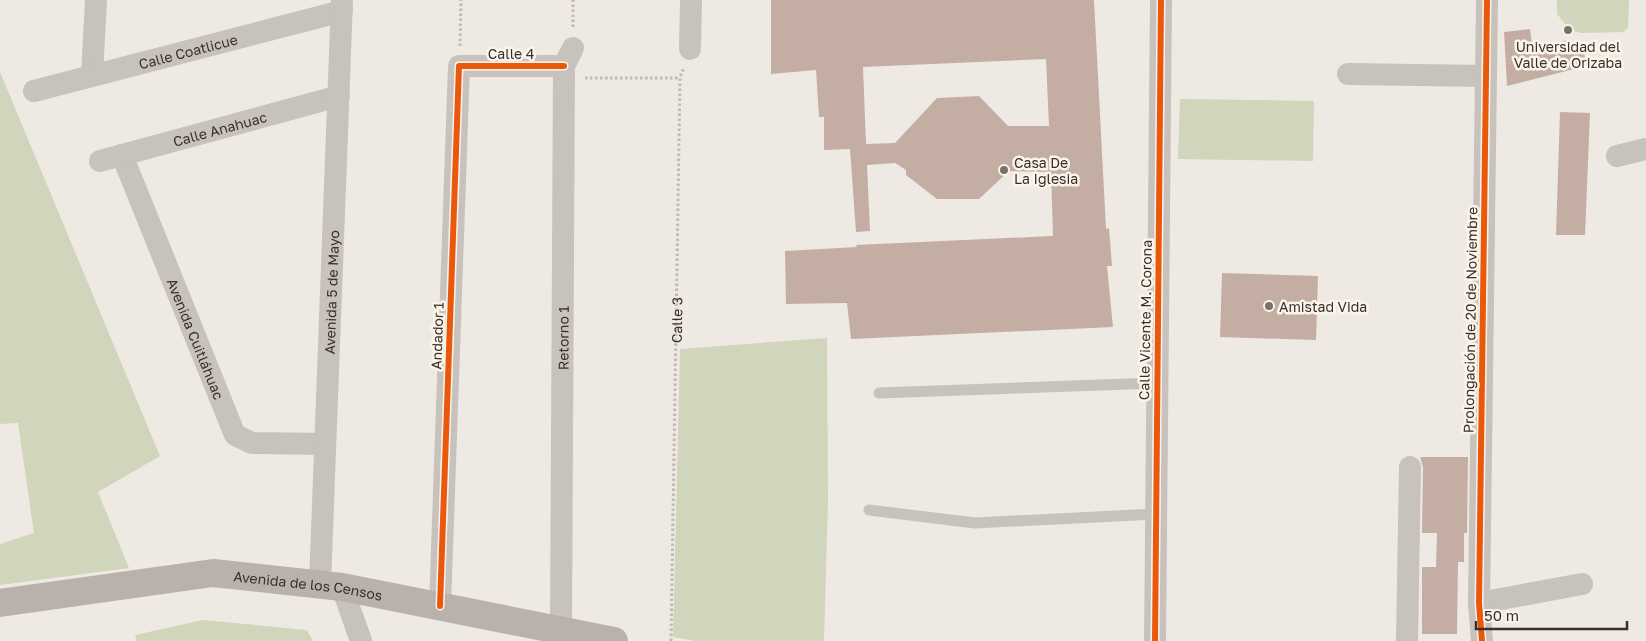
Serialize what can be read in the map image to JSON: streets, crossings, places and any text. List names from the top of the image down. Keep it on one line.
{"streets":{"street":["Calle Coatlicue","Calle 4","Calle Anahuac","Avenida 5 de Mayo","Calle Vicente M. Corona","Prolongación de 20 de Noviembre","Andador 1","Retorno 1","Avenida Cuitláhuac","Avenida de los Censos"],"path":["Calle 3"]},"crossings":[["Calle Coatlicue","Avenida 5 de Mayo"],["Calle 4","Andador 1"],["Calle 4","Retorno 1"],["Calle Anahuac","Avenida 5 de Mayo"],["Calle Anahuac","Avenida Cuitláhuac"],["Avenida 5 de Mayo","Avenida Cuitláhuac"],["Avenida 5 de Mayo","Avenida de los Censos"],["Andador 1","Avenida de los Censos"],["Retorno 1","Avenida de los Censos"]],"places":["Universidad del Valle de Orizaba","Casa De La Iglesia","Amistad Vida"],"scale_bar":"50 m"}
